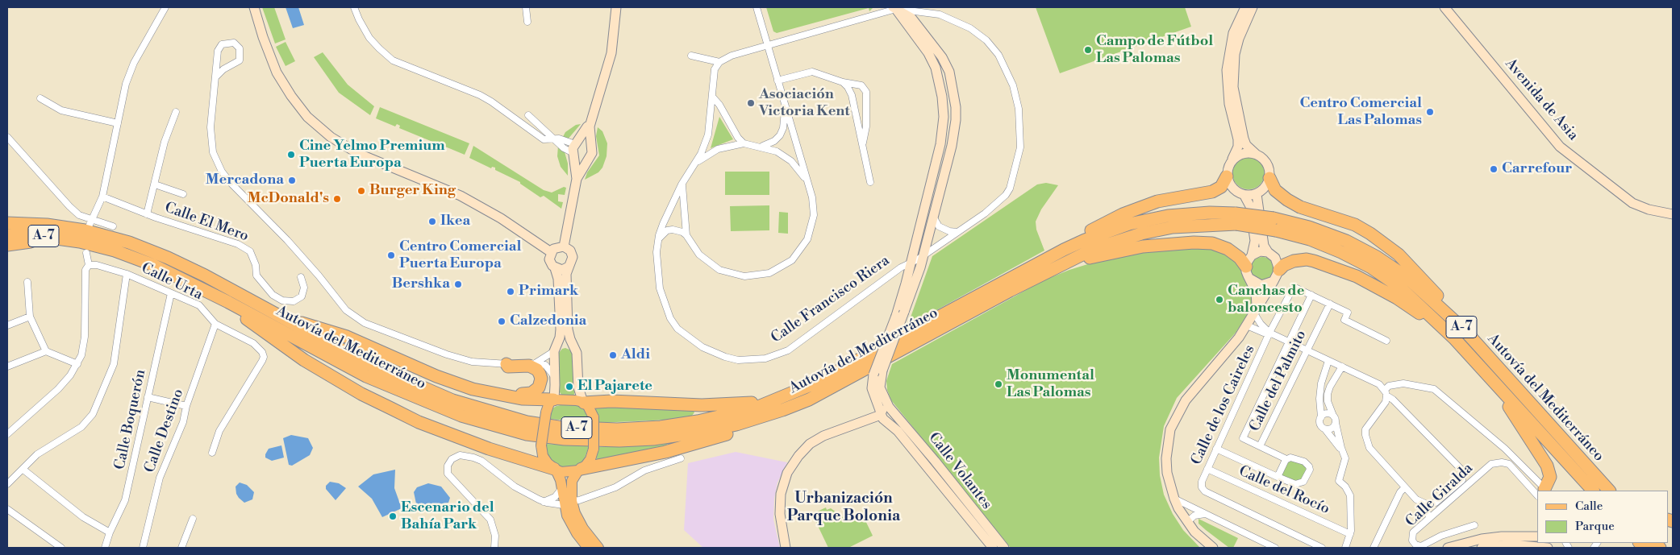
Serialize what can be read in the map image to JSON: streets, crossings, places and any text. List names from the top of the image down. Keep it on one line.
{"streets":{"highway":["A-7","Autovía del Mediterráneo"],"street":["Avenida de Asia","Calle El Mero","Calle Urta","Calle Francisco Riera","Calle del Palmito","Calle de los Caireles","Calle Boquerón","Calle Destino","Calle Volantes","Calle del Rocío","Calle Giralda"]},"crossings":[["A-7","Autovía del Mediterráneo"],["Calle Urta","Calle Boquerón"],["Calle Urta","Calle Destino"],["Calle Francisco Riera","Calle Volantes"],["Calle de los Caireles","Calle del Rocío"]],"districts":["Urbanización Parque Bolonia"],"places":["Campo de Fútbol Las Palomas","Asociación Victoria Kent","Centro Comercial Las Palomas","Cine Yelmo Premium Puerta Europa","Carrefour","Mercadona","Burger King","McDonald's","Ikea","Centro Comercial Puerta Europa","Bershka","Primark","Canchas de baloncesto","Calzedonia","Aldi","Monumental Las Palomas","El Pajarete","Escenario del Bahía Park"],"legend":["Calle","Parque"]}
